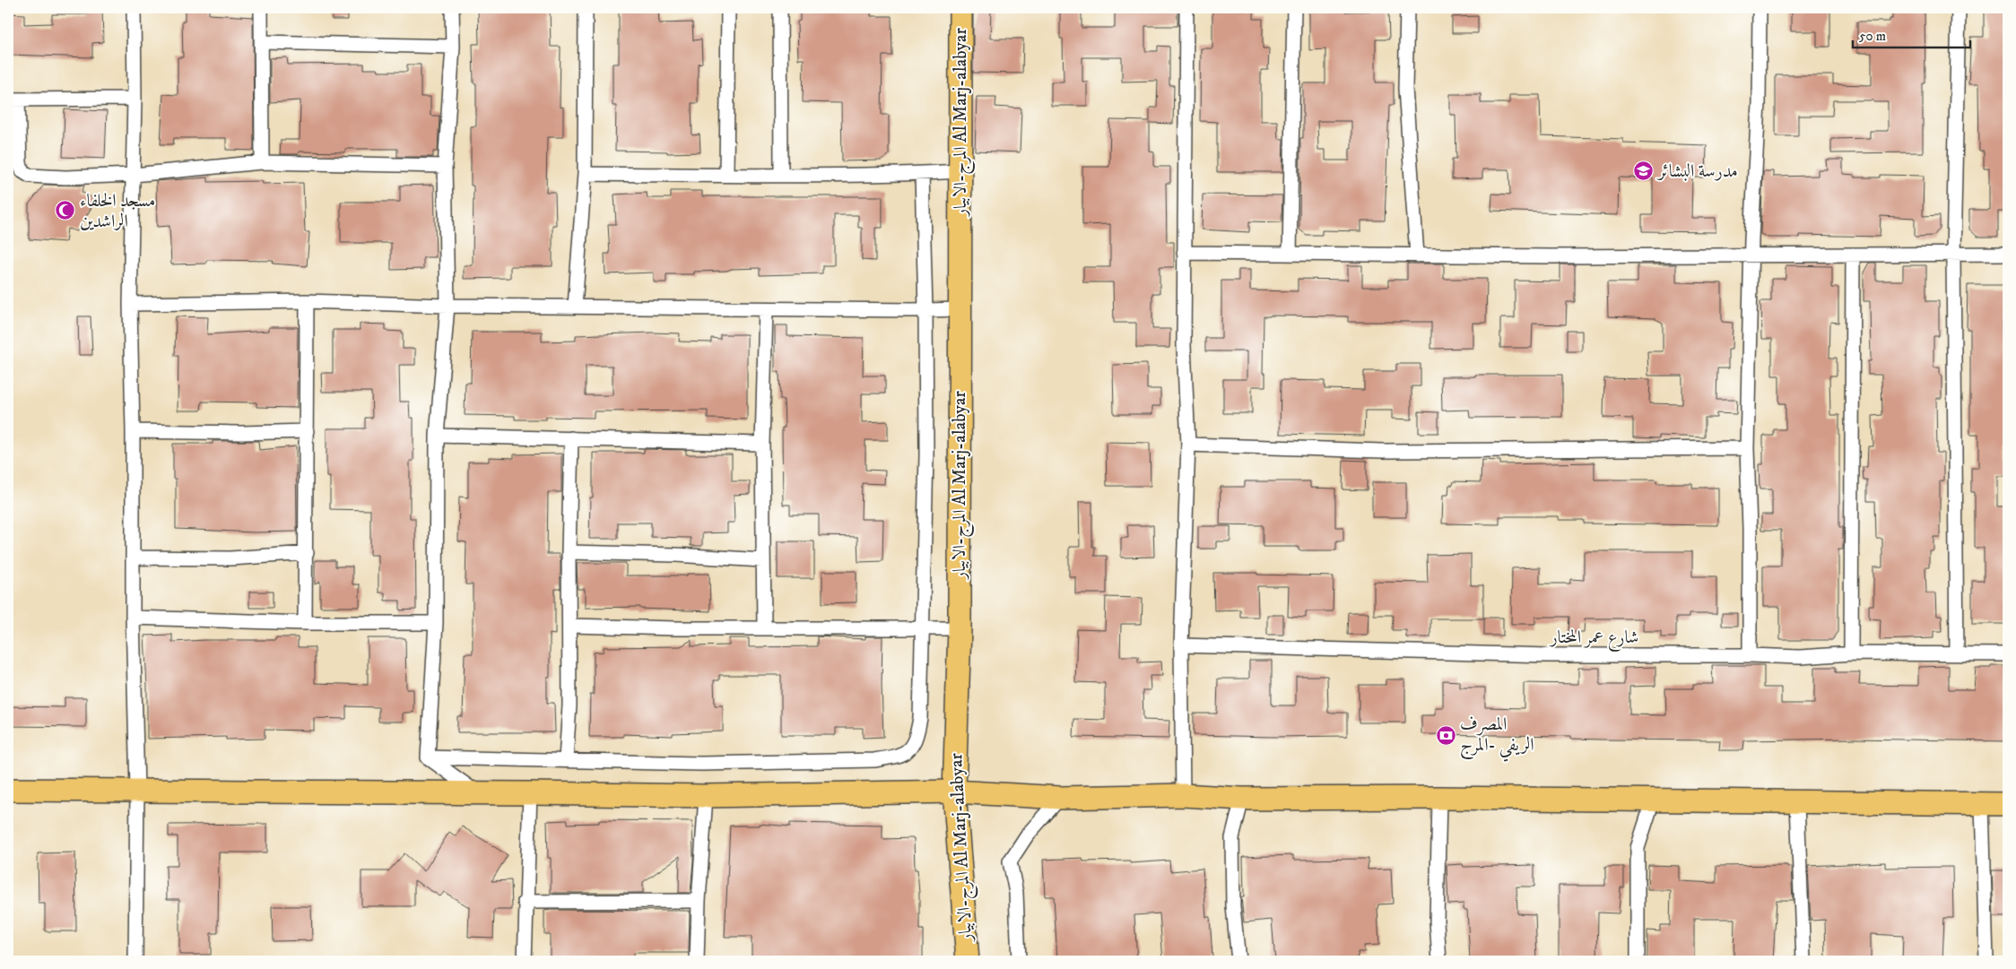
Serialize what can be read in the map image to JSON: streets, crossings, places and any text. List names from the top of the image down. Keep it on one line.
{"streets":{"main road":["المرج-الابيار Al Marj-alabyar"],"street":["شارع عمر المختار"]},"places":{"school or university":["مدرسة البشائر"],"mosque":["مسجد الخلفاء الراشدين"],"bank":["المصرف الريفي -المرج"]},"scale_bar":"50 m"}
